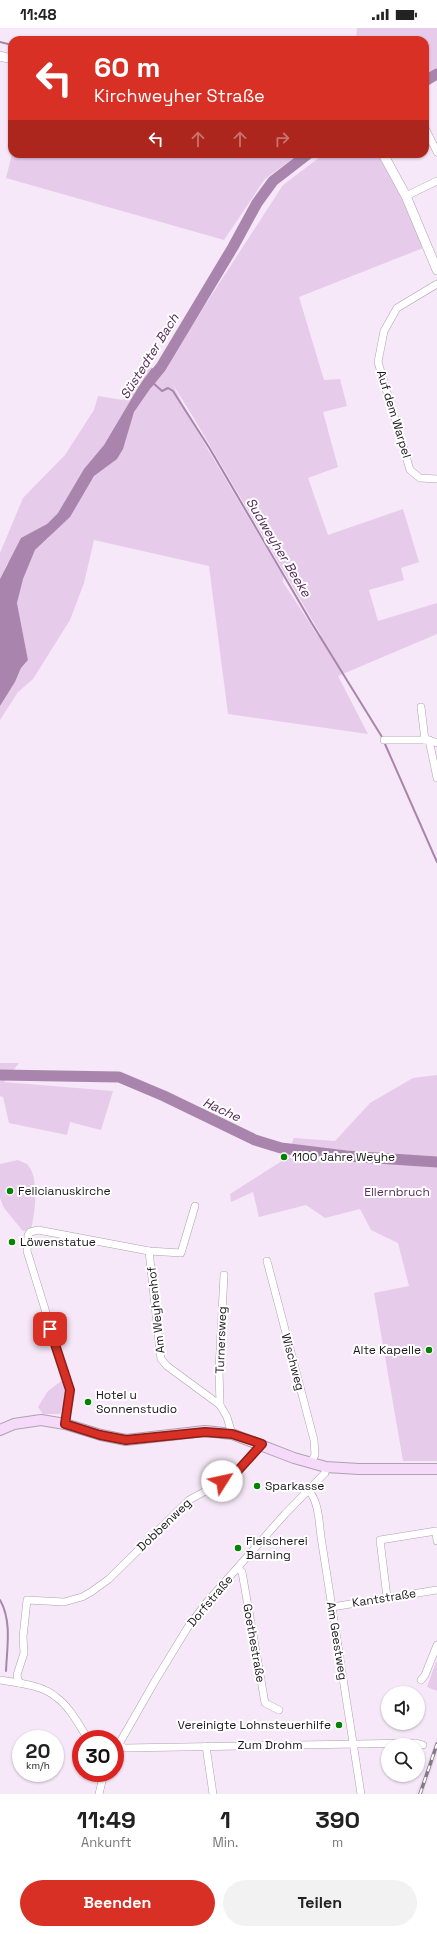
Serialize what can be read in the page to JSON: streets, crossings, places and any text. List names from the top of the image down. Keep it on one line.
{"streets":{"street":["Auf dem Warpel","Am Weyhenhof","Turnersweg","Wischweg","Dobbenweg","Kantstraße","Dorfstraße","Am Geestweg","Goethestraße","Zum Drohm"]},"crossings":[["Am Weyhenhof","Turnersweg"],["Kantstraße","Am Geestweg"],["Dorfstraße","Am Geestweg"],["Dorfstraße","Goethestraße"],["Am Geestweg","Zum Drohm"]],"water":["Süstedter Bach","Sudweyher Beeke","Hache"],"parks":["Ellernbruch"],"places":["1100 Jahre Weyhe","Felicianuskirche","Löwenstatue","Alte Kapelle","Hotel u Sonnenstudio","Sparkasse","Fleischerei Barning","Vereinigte Lohnsteuerhilfe"],"page":{"status":"11:48","turn":["60 m","Kirchweyher Straße"],"speed":"20 km/h","limit":"30","eta":["11:49","Ankunft","1","Min.","390","m"],"buttons":["Beenden","Teilen"]}}
